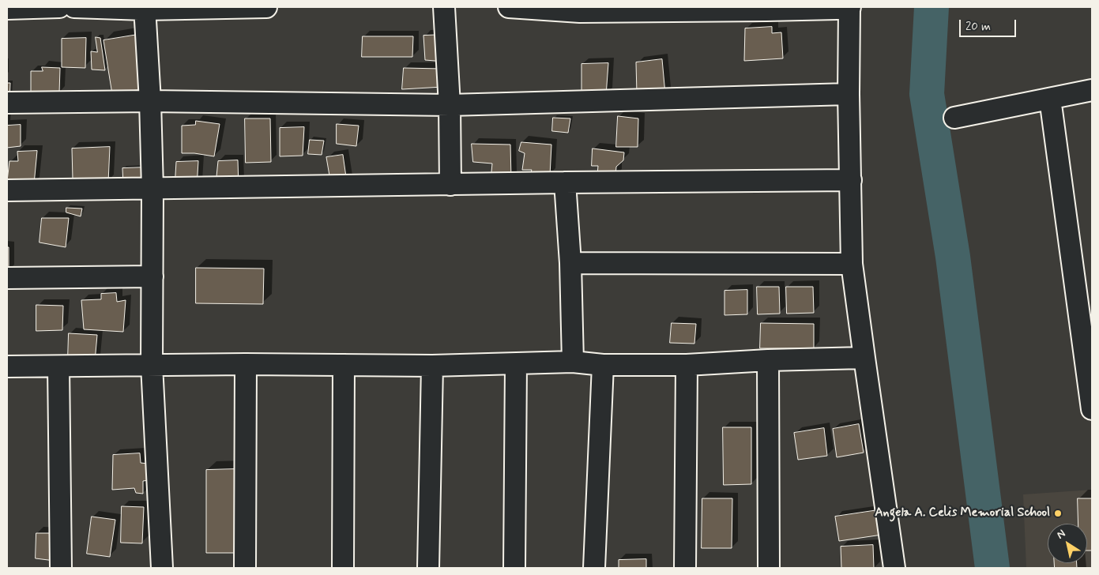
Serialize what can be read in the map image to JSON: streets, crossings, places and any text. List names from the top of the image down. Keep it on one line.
{"places":["Angela A. Celis Memorial School"],"scale_bar":"20 m","north":"top left"}
